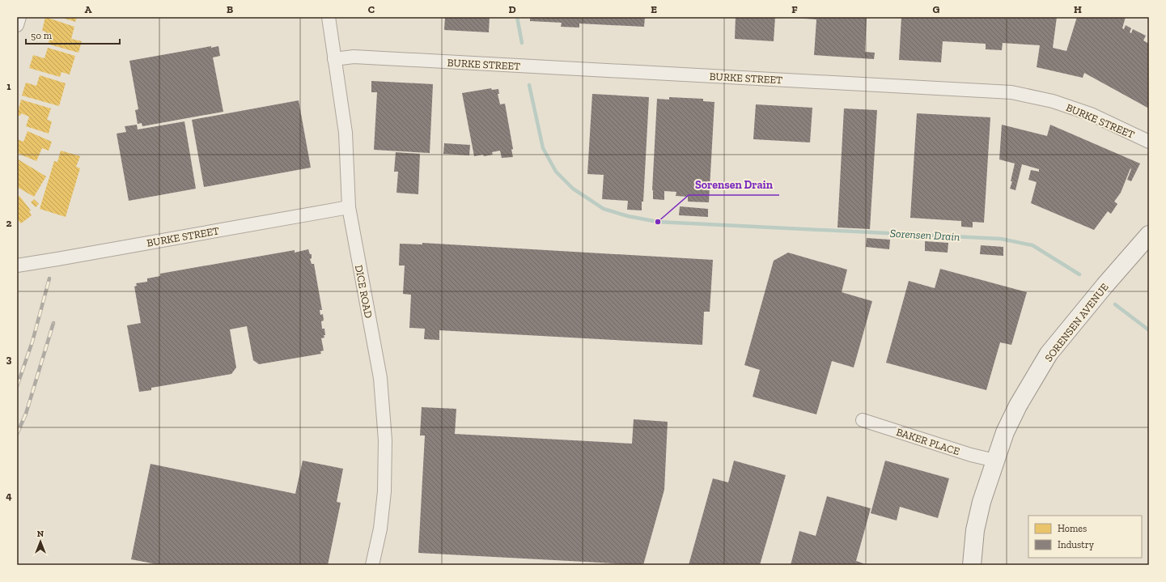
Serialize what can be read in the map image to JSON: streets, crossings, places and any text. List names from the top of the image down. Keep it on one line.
{"streets":{"street":["BURKE STREET","DICE ROAD","SORENSEN AVENUE","BAKER PLACE"]},"crossings":[["BURKE STREET","DICE ROAD"],["SORENSEN AVENUE","BAKER PLACE"]],"water":["Sorensen Drain"],"places":["Sorensen Drain"],"legend":["Homes","Industry"],"scale_bar":"50 m","north":"top","grid":{"columns":["A","B","C","D","E","F","G","H"],"rows":["1","2","3","4"]}}
